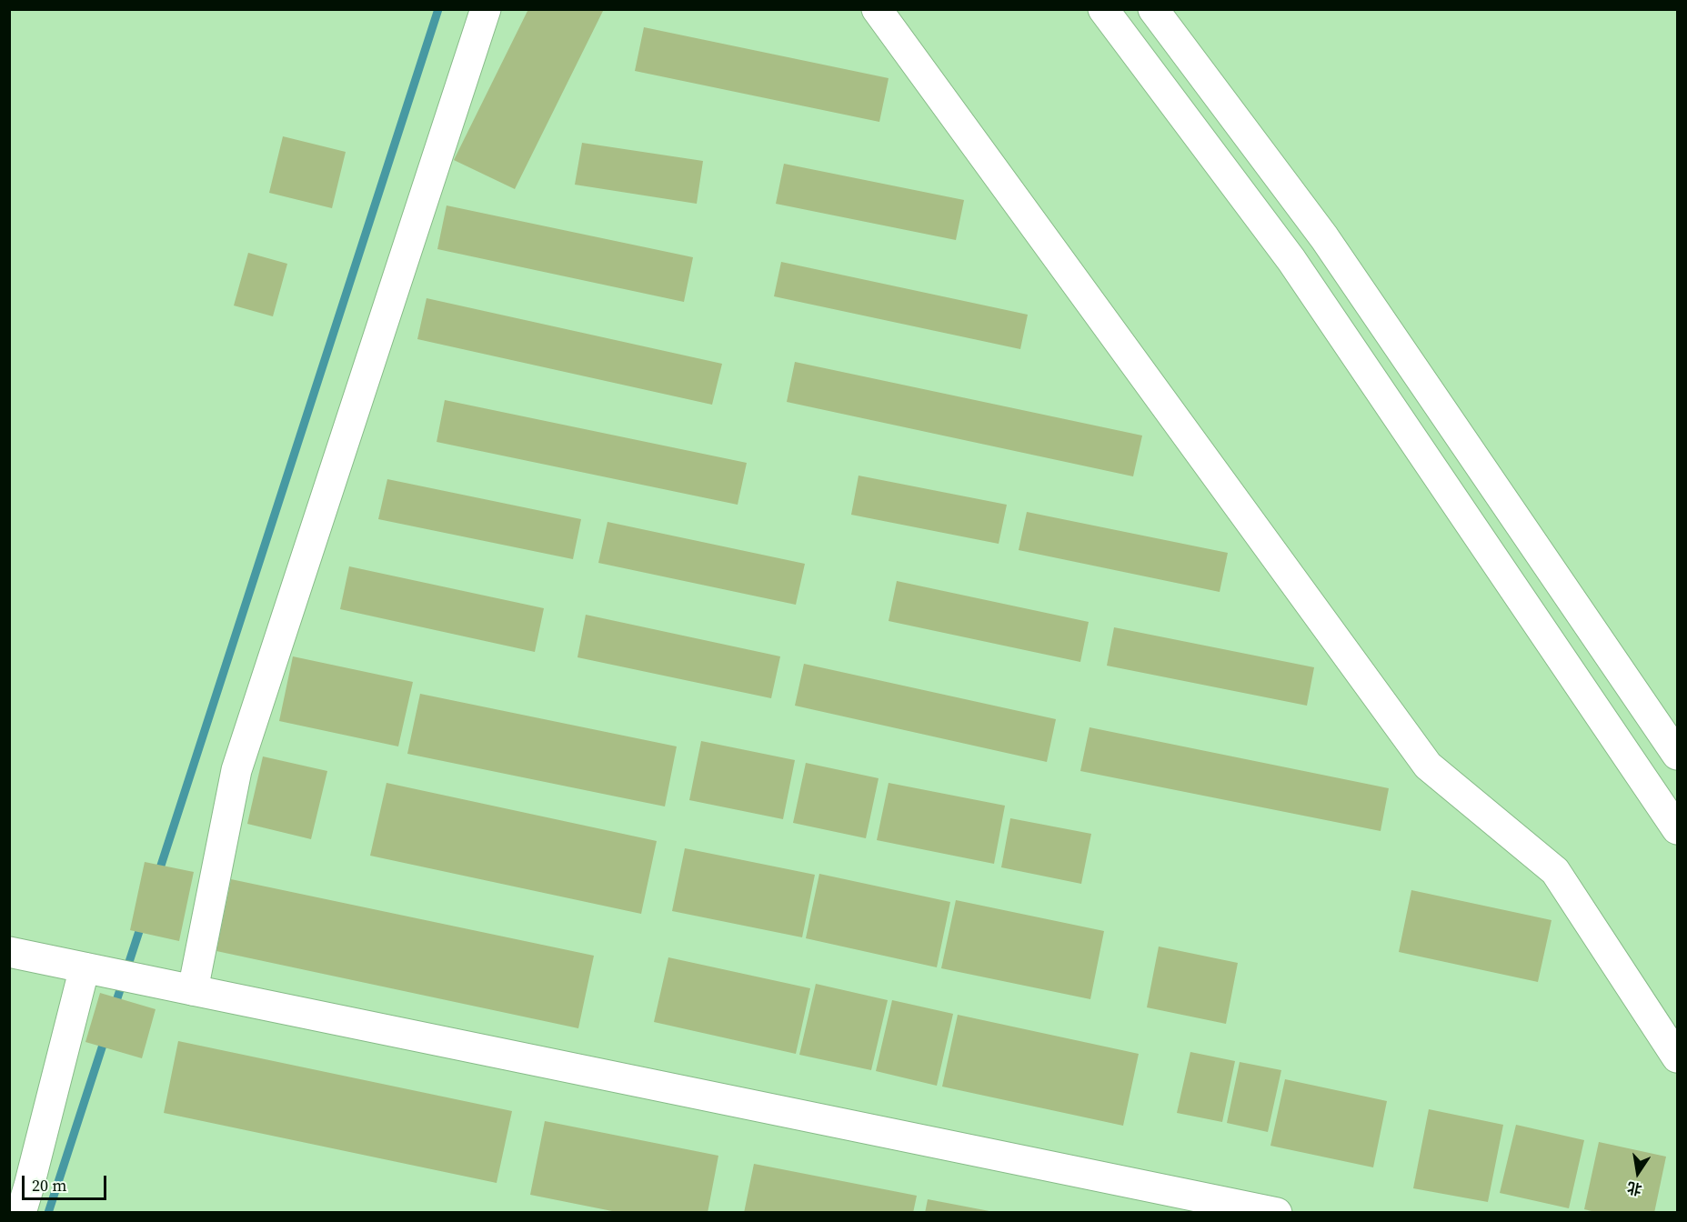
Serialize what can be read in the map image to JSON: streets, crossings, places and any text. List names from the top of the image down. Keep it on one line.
{"scale_bar":"20 m","north":"bottom"}
